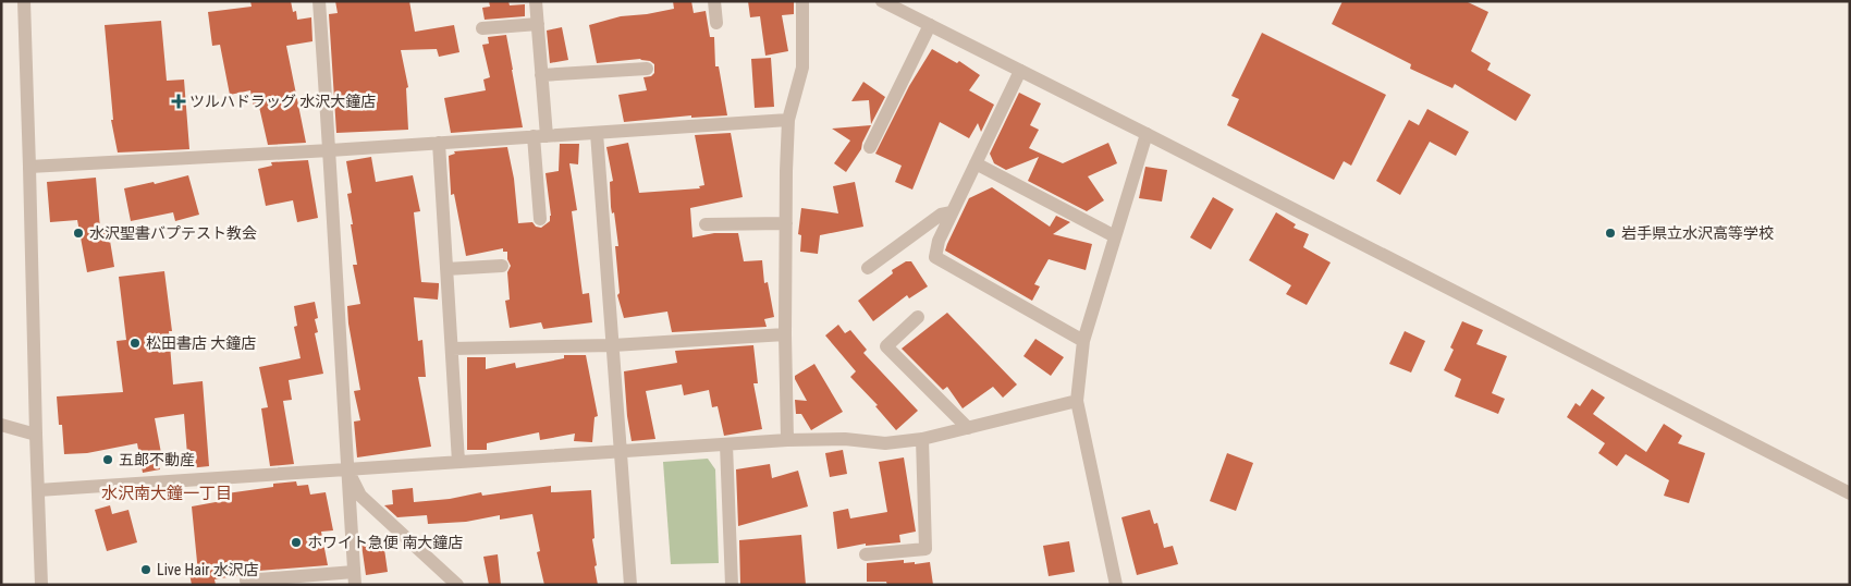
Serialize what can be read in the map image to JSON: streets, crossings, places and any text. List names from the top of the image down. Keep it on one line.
{"districts":["水沢南大鐘一丁目"],"places":{"health":["ツルハドラッグ 水沢大鐘店"],"other":["水沢聖書バプテスト教会","岩手県立水沢高等学校","松田書店 大鐘店","五郎不動産","ホワイト急便 南大鐘店","Live Hair 水沢店"]}}
